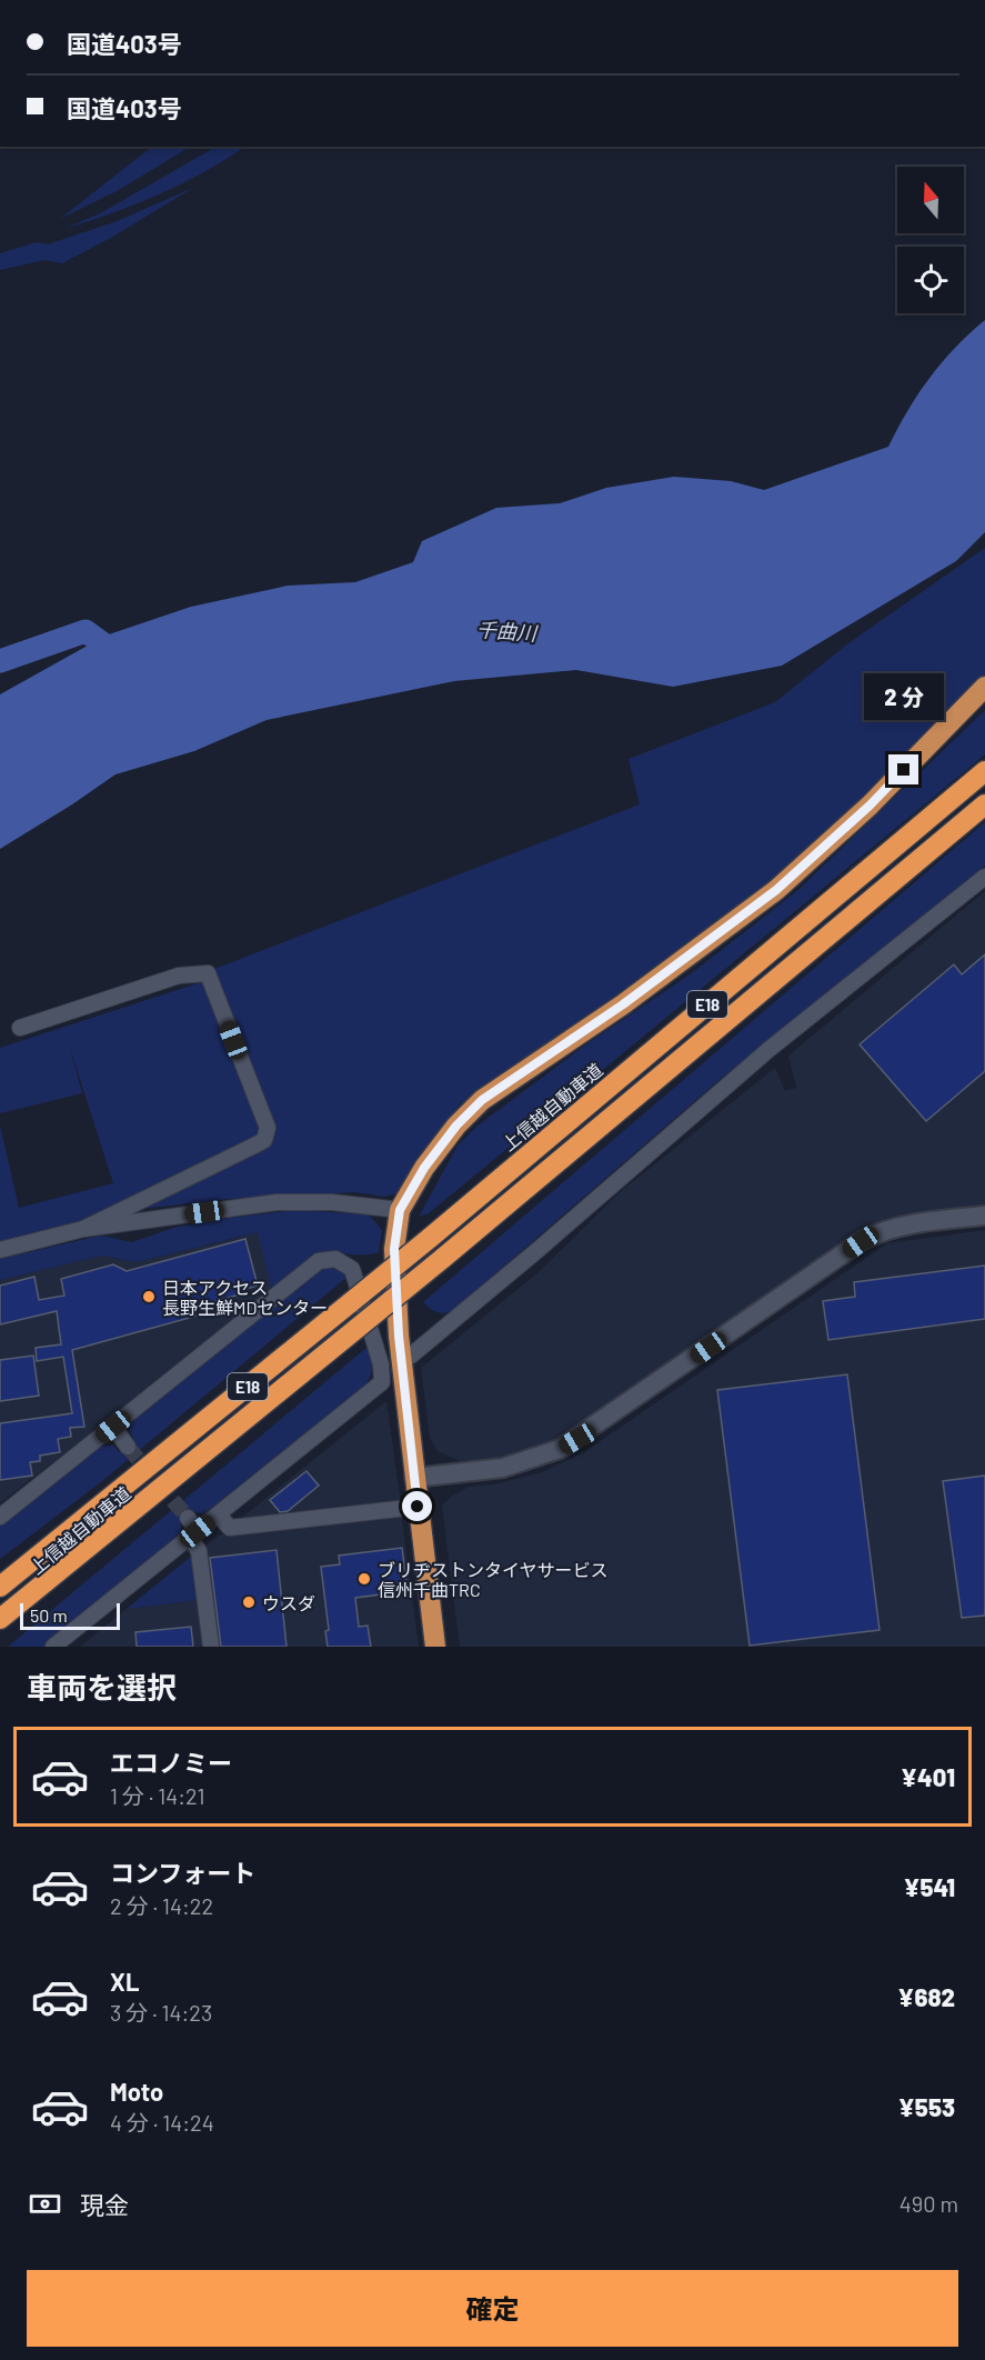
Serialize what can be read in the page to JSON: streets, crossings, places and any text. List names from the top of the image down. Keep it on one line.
{"streets":{"highway":["E18","上信越自動車道"]},"water":["千曲川"],"places":["日本アクセス 長野生鮮MDセンター","ブリヂストンタイヤサービス 信州千曲TRC","ウスダ"],"scale_bar":"50 m","north":"top","page":{"banner":["国道403号","国道403号"],"bubble":"2 分","scale":"50 m","heading":"車両を選択","list":[{"name":"エコノミー","note":"1 分 · 14:21","value":"¥401"},{"name":"コンフォート","note":"2 分 · 14:22","value":"¥541"},{"name":"XL","note":"3 分 · 14:23","value":"¥682"},{"name":"Moto","note":"4 分 · 14:24","value":"¥553"}],"pay":["現金","490 m"],"buttons":"確定"}}
